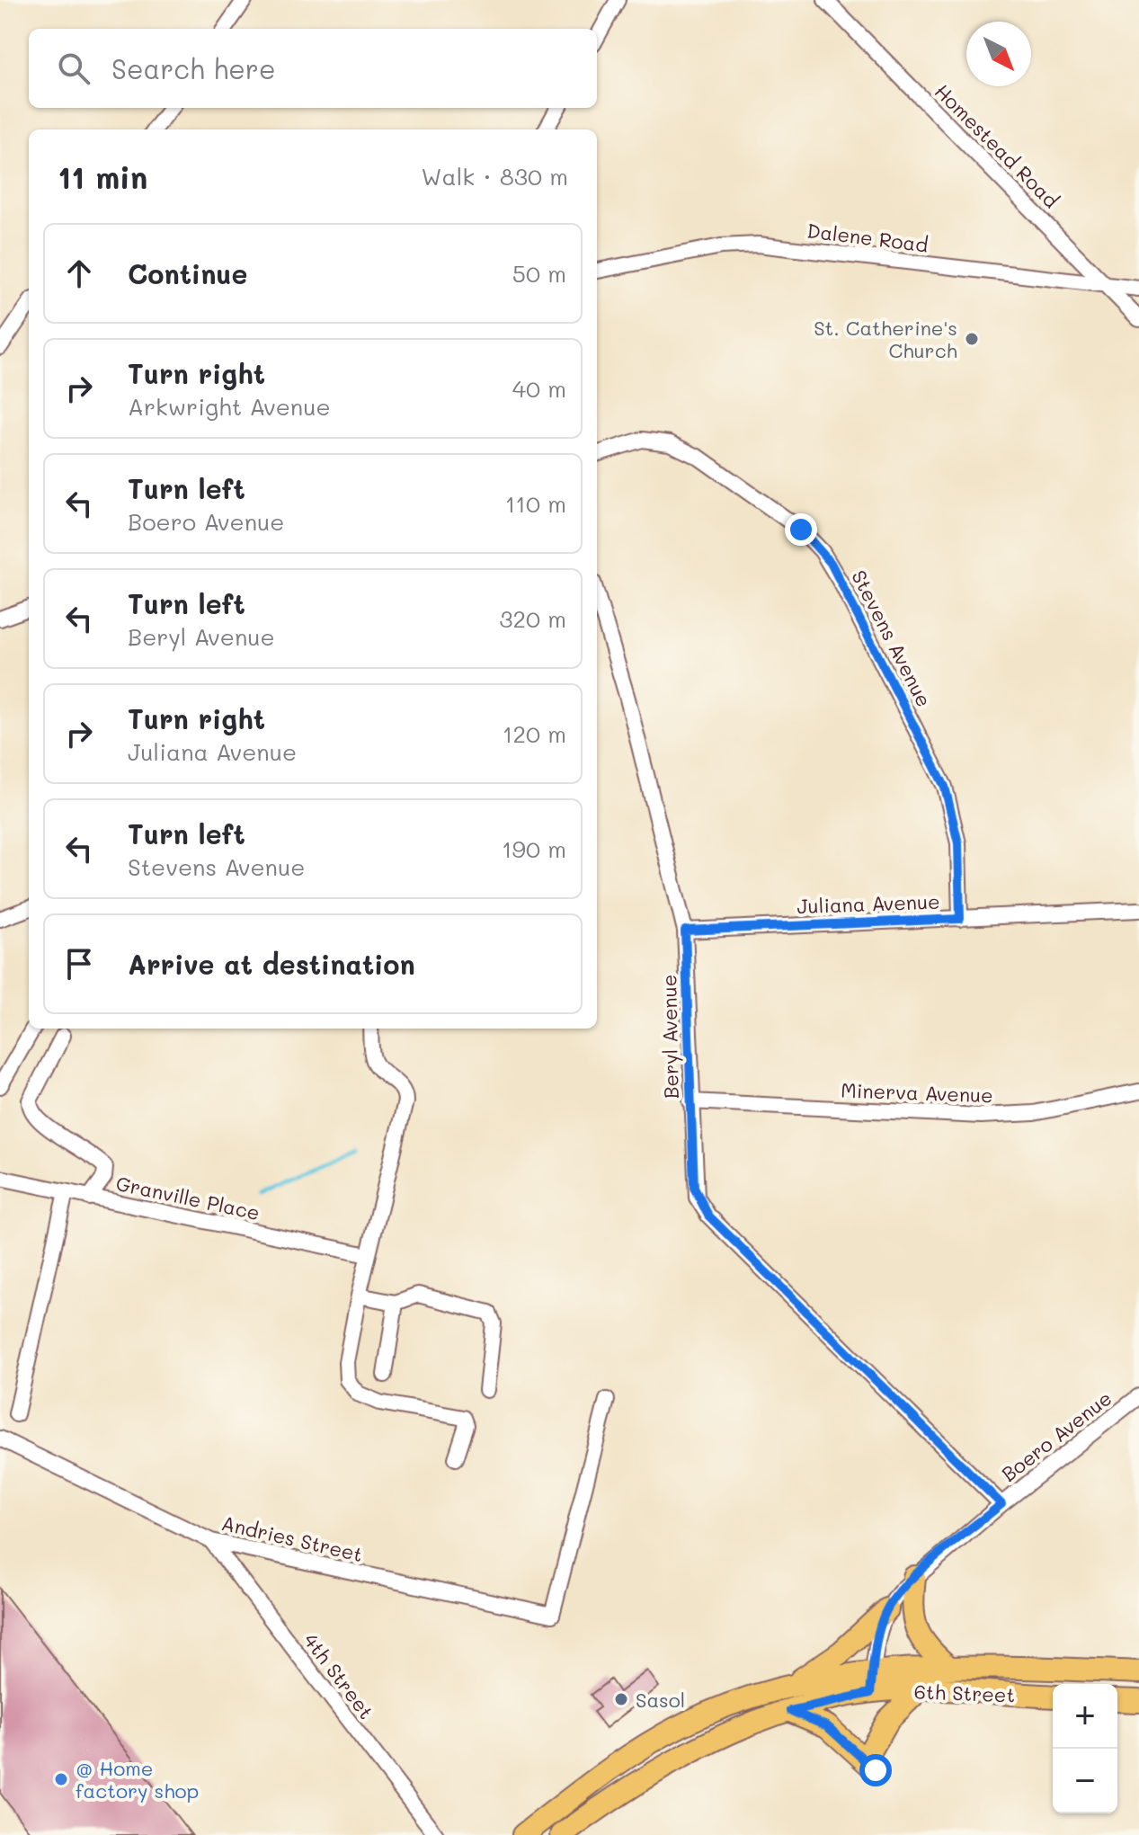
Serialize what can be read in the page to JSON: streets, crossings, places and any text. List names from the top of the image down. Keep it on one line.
{"streets":{"main road":["6th Street"],"street":["Homestead Road","Dalene Road","Stevens Avenue","Juliana Avenue","Beryl Avenue","Minerva Avenue","Granville Place","Boero Avenue","Andries Street","4th Street"]},"crossings":[["Homestead Road","Dalene Road"],["Stevens Avenue","Juliana Avenue"],["Juliana Avenue","Beryl Avenue"],["Beryl Avenue","Minerva Avenue"],["Beryl Avenue","Boero Avenue"],["Boero Avenue","6th Street"],["Andries Street","4th Street"]],"places":["St. Catherine's Church","Sasol","@ Home factory shop"],"north":"bottom right","page":{"search":"Search here","heading":["11 min","Walk · 830 m"],"list":[["Continue","50 m"],["Turn right","Arkwright Avenue","40 m"],["Turn left","Boero Avenue","110 m"],["Turn left","Beryl Avenue","320 m"],["Turn right","Juliana Avenue","120 m"],["Turn left","Stevens Avenue","190 m"],"Arrive at destination"],"map_buttons":["+","−"]}}
